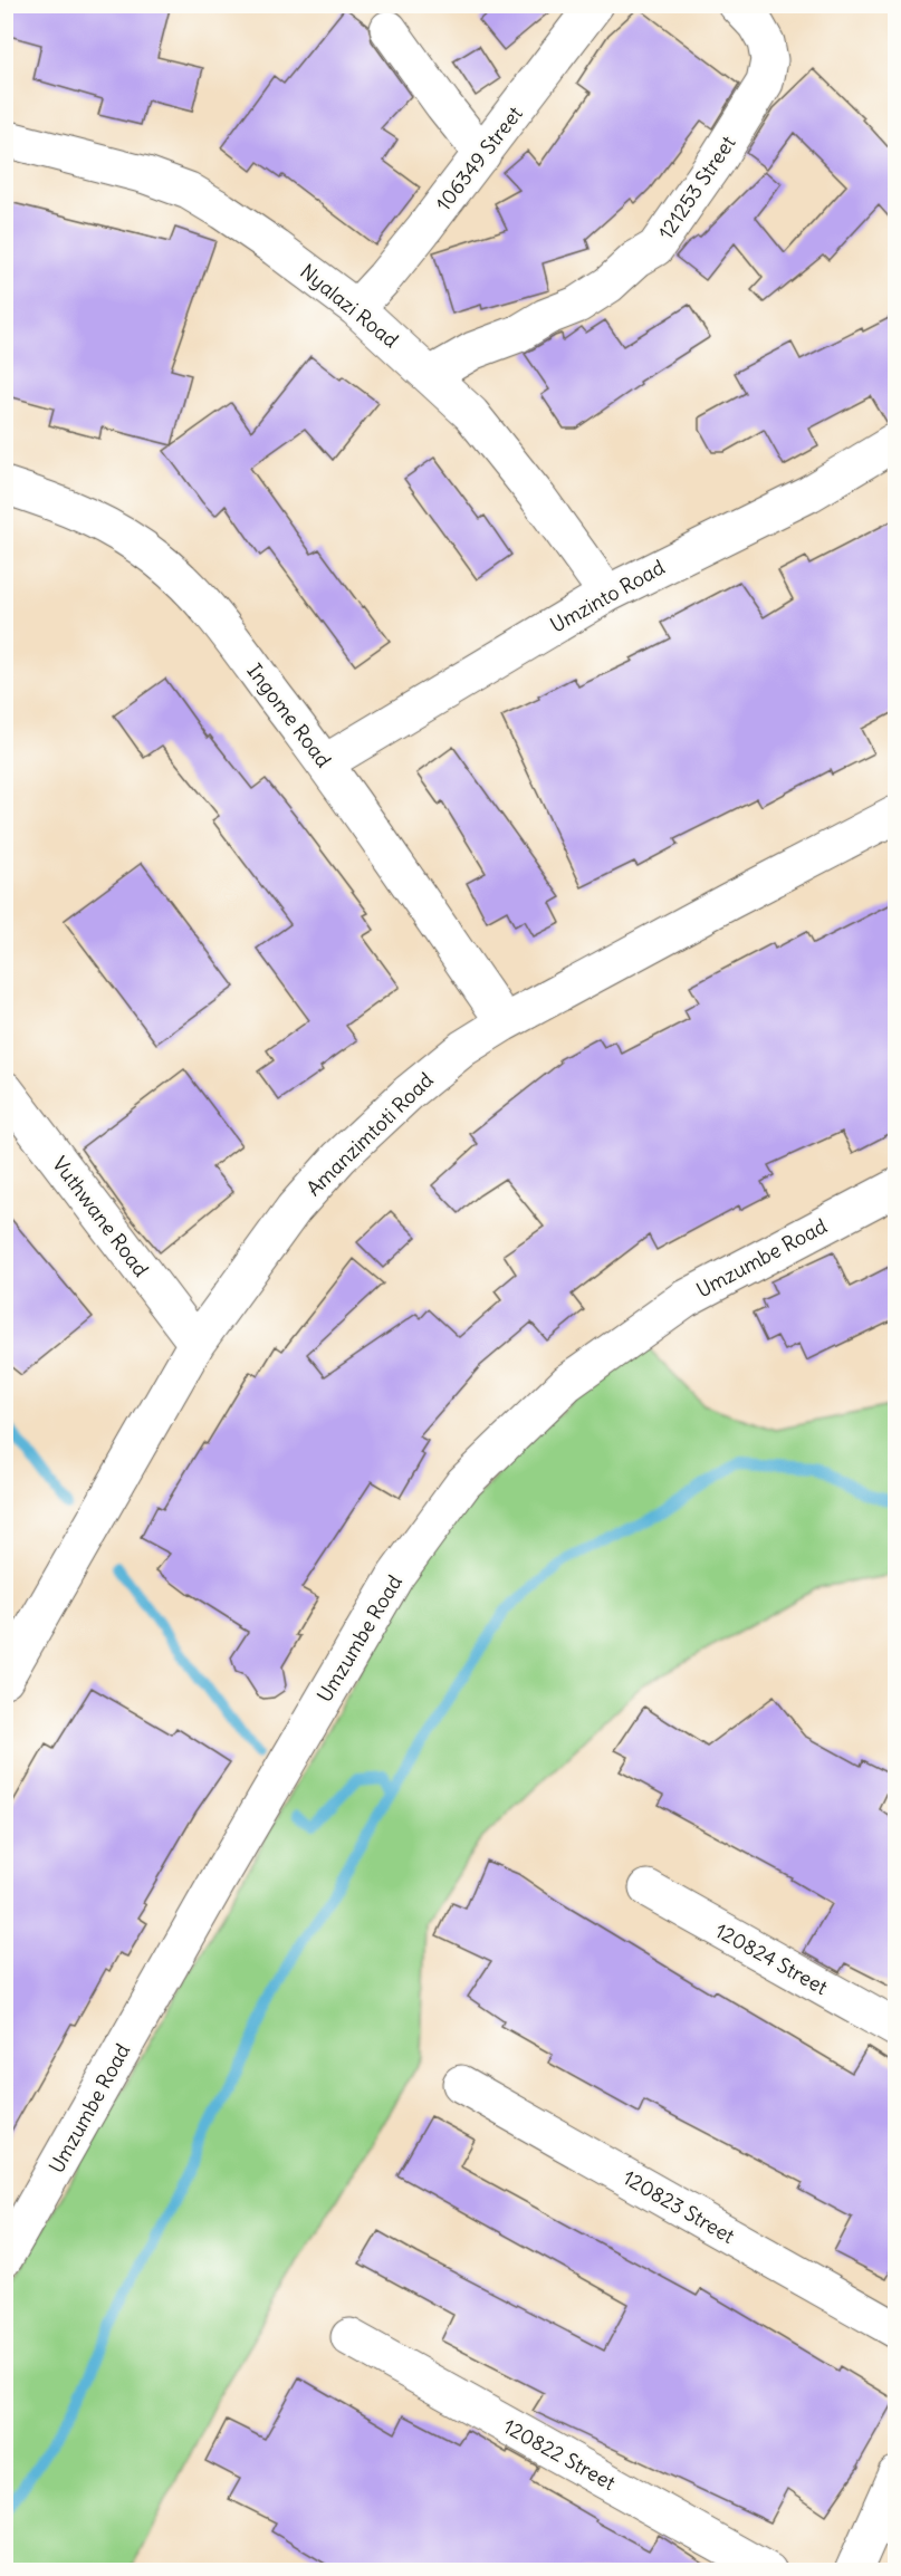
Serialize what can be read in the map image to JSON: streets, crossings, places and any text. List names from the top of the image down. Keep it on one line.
{"streets":{"street":["106349 Street","121253 Street","Nyalazi Road","Umzinto Road","Ingome Road","Amanzimtoti Road","Vuthwane Road","Umzumbe Road","120824 Street","120823 Street","120822 Street"]},"crossings":[["106349 Street","Nyalazi Road"],["121253 Street","Nyalazi Road"],["Nyalazi Road","Umzinto Road"],["Umzinto Road","Ingome Road"],["Ingome Road","Amanzimtoti Road"],["Amanzimtoti Road","Vuthwane Road"]]}
